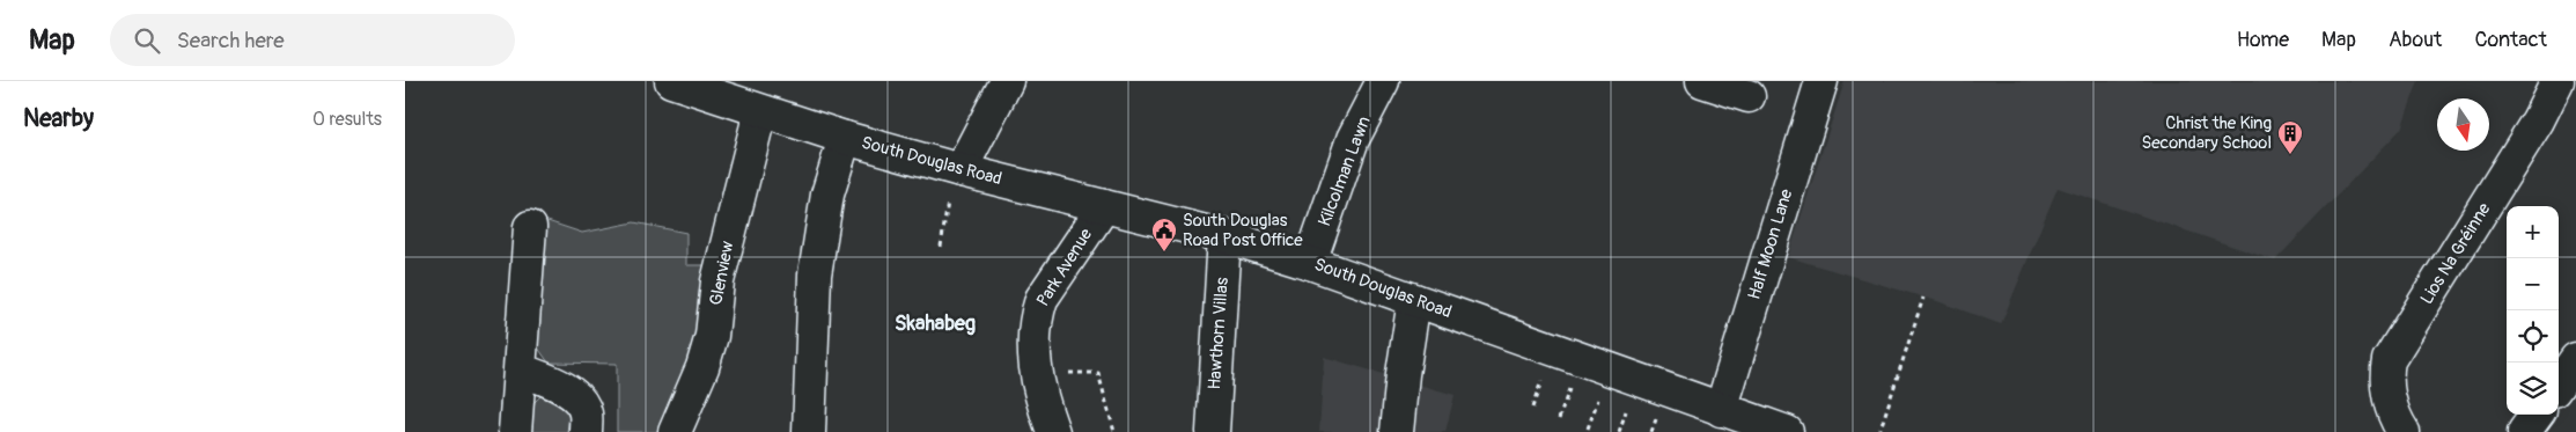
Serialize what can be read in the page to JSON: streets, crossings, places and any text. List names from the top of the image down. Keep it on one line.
{"streets":{"street":["South Douglas Road","Kilcolman Lawn","Half Moon Lane","Lios Na Gréinne","Park Avenue","Glenview","Hawthorn Villas"]},"crossings":[["South Douglas Road","Kilcolman Lawn"],["South Douglas Road","Half Moon Lane"],["South Douglas Road","Park Avenue"],["South Douglas Road","Glenview"],["South Douglas Road","Hawthorn Villas"]],"districts":["Skahabeg"],"places":{"building":["Christ the King Secondary School"],"public building":["South Douglas Road Post Office"]},"north":"bottom","page":{"header":"Map","search":"Search here","nav":["Home","Map","About","Contact"],"heading":["Nearby","0 results"],"map_buttons":["+","−"]}}
